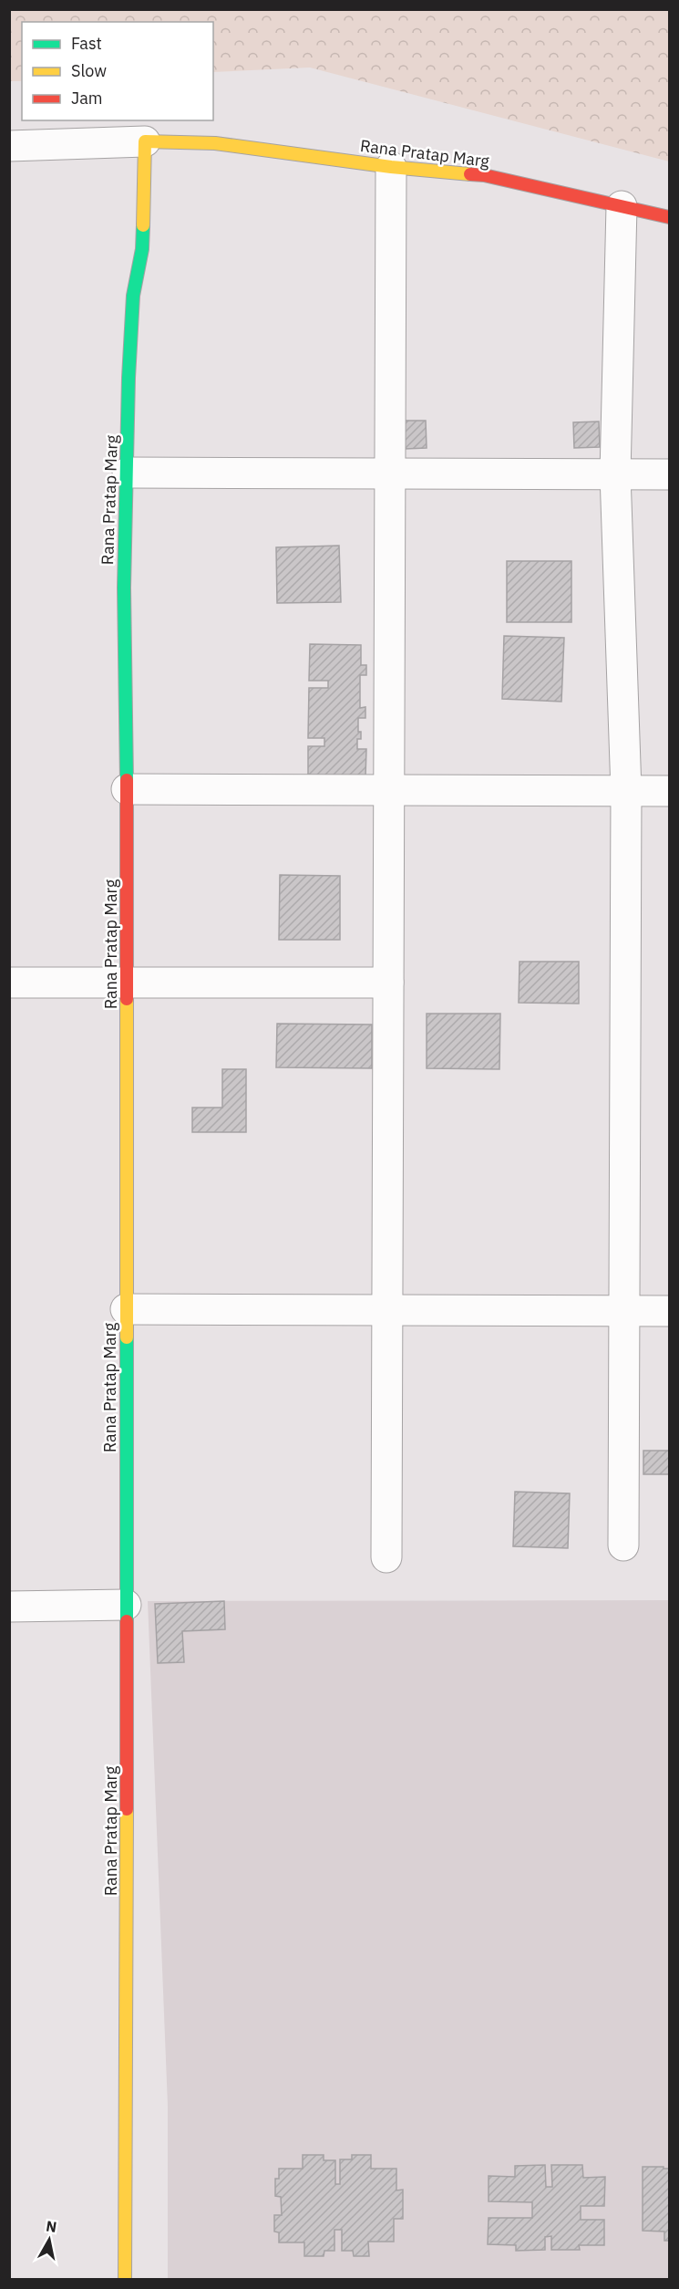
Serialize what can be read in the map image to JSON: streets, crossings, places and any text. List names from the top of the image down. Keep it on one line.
{"streets":{"street":["Rana Pratap Marg"]},"legend":["Fast","Slow","Jam"],"north":"top"}
